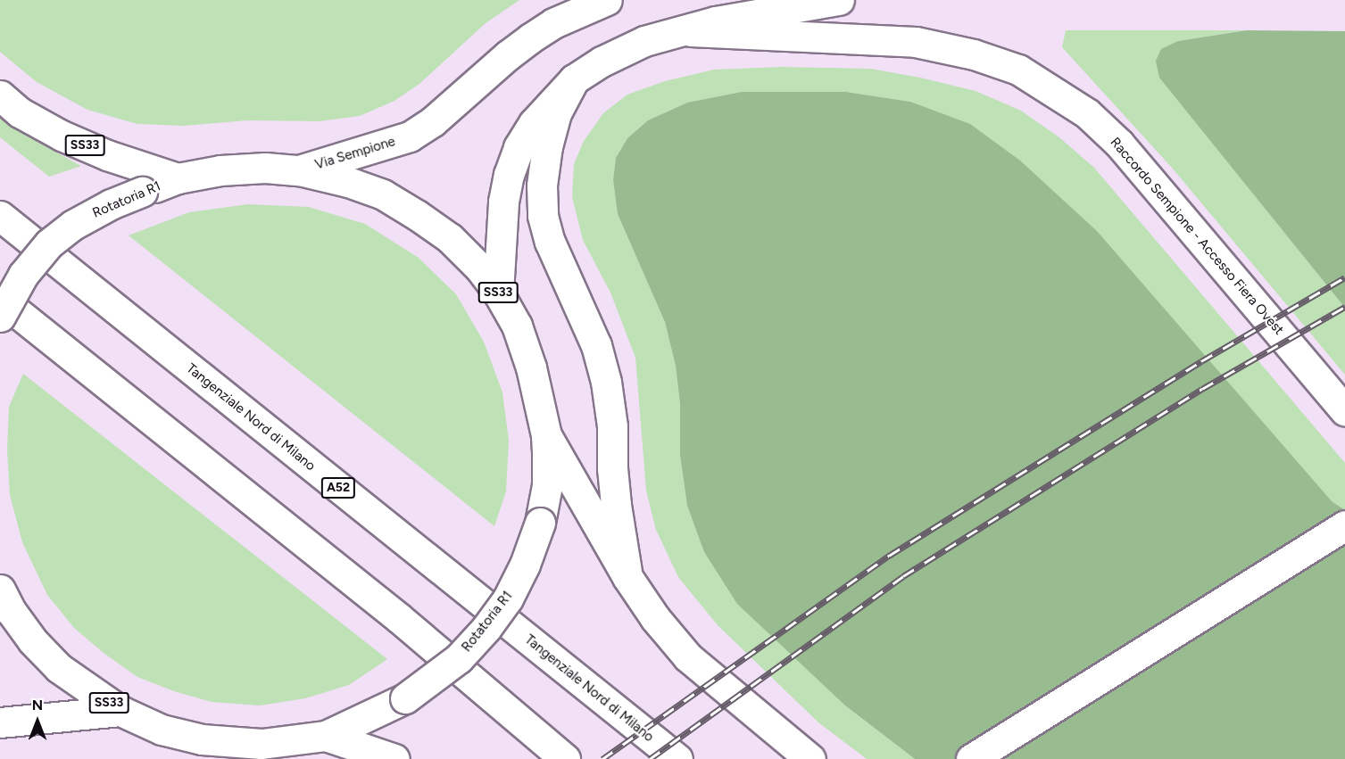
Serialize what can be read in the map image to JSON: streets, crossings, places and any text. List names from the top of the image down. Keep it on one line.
{"streets":{"main road":["SS33","Via Sempione","Rotatoria R1","Raccordo Sempione - Accesso Fiera Ovest","Tangenziale Nord di Milano","A52"]},"crossings":[["SS33","Rotatoria R1"],["Via Sempione","Rotatoria R1"]],"north":"top"}
